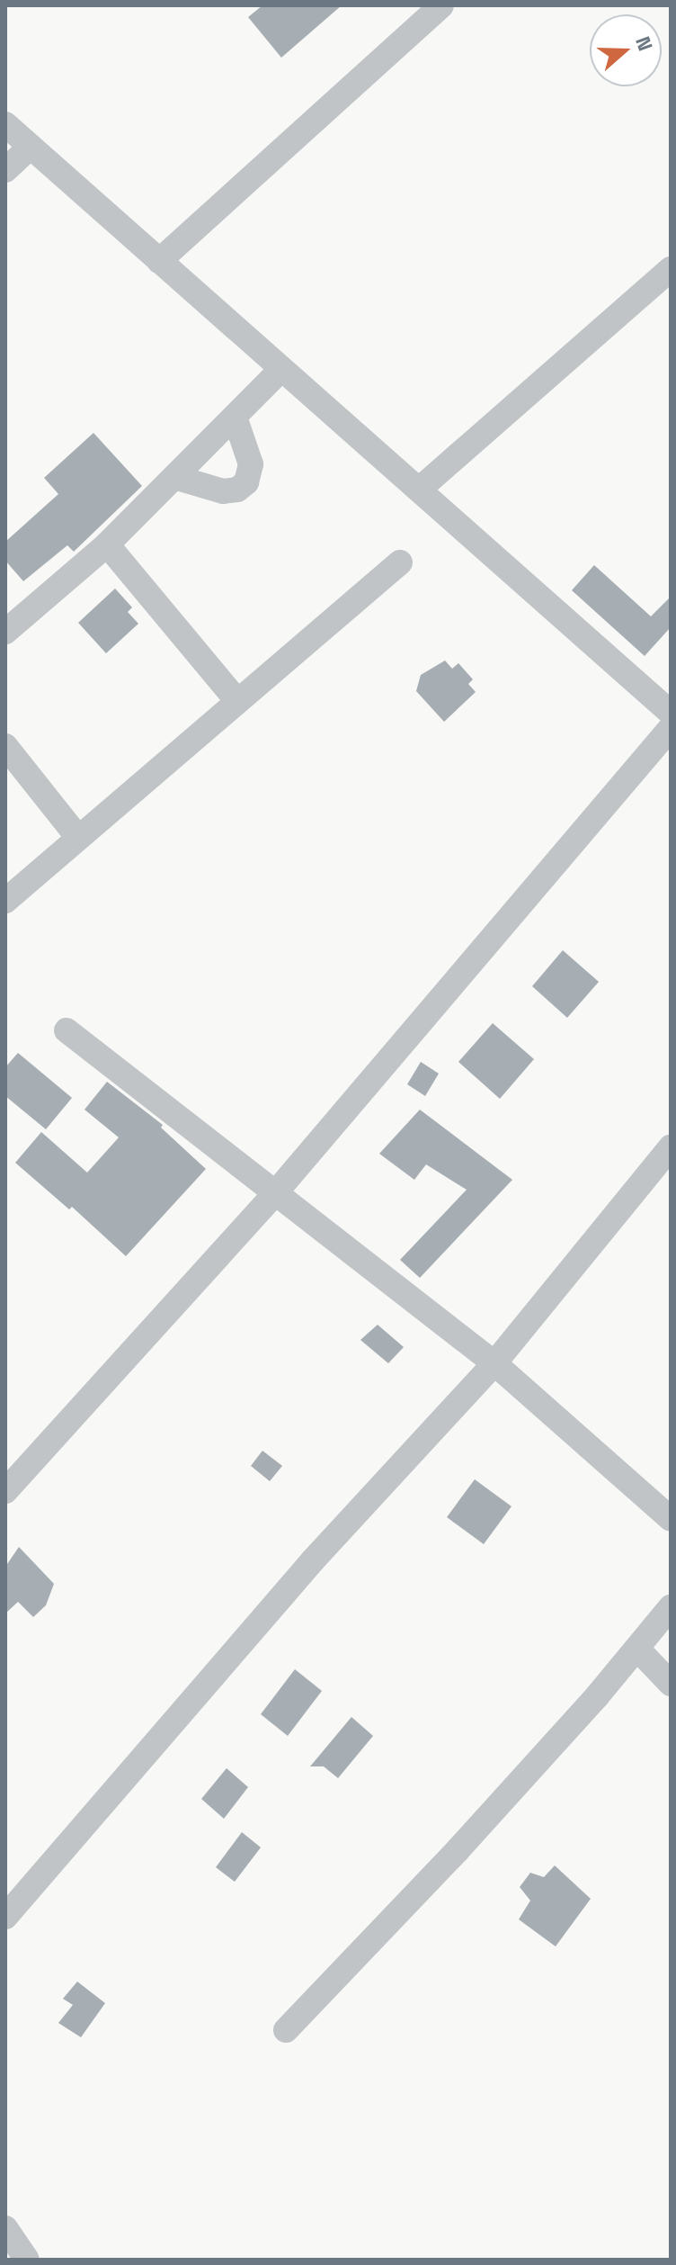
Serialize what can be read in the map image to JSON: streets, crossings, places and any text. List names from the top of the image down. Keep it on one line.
{"north":"right"}
